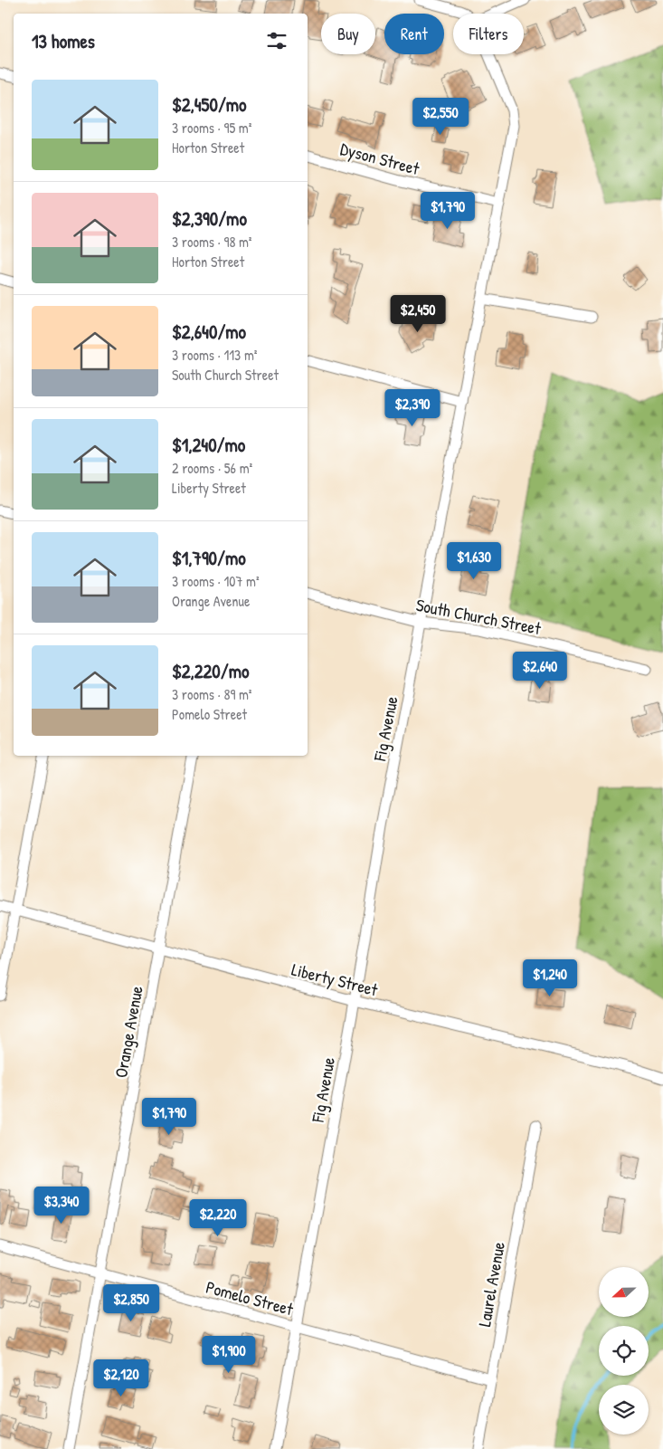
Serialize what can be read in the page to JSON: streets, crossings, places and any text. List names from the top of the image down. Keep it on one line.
{"streets":{"street":["Dyson Street","South Church Street","Fig Avenue","Liberty Street","Orange Avenue","Laurel Avenue","Pomelo Street"]},"crossings":[["Dyson Street","Fig Avenue"],["South Church Street","Fig Avenue"],["Fig Avenue","Liberty Street"],["Fig Avenue","Pomelo Street"],["Liberty Street","Orange Avenue"],["Orange Avenue","Pomelo Street"],["Laurel Avenue","Pomelo Street"]],"north":"left","page":{"chip":["Buy","Rent","Filters"],"heading":"13 homes","list":[{"name":"$2,450/mo","note":"3 rooms · 95 m² · Horton Street"},{"name":"$2,390/mo","note":"3 rooms · 98 m² · Horton Street"},{"name":"$2,640/mo","note":"3 rooms · 113 m² · South Church Street"},{"name":"$1,240/mo","note":"2 rooms · 56 m² · Liberty Street"},{"name":"$1,790/mo","note":"3 rooms · 107 m² · Orange Avenue"},{"name":"$2,220/mo","note":"3 rooms · 89 m² · Pomelo Street"}],"price":["$2,550","$1,790","$2,450","$2,390","$1,630","$2,640","$1,240","$1,790","$3,340","$2,220","$2,850","$1,900","$2,120"]}}
